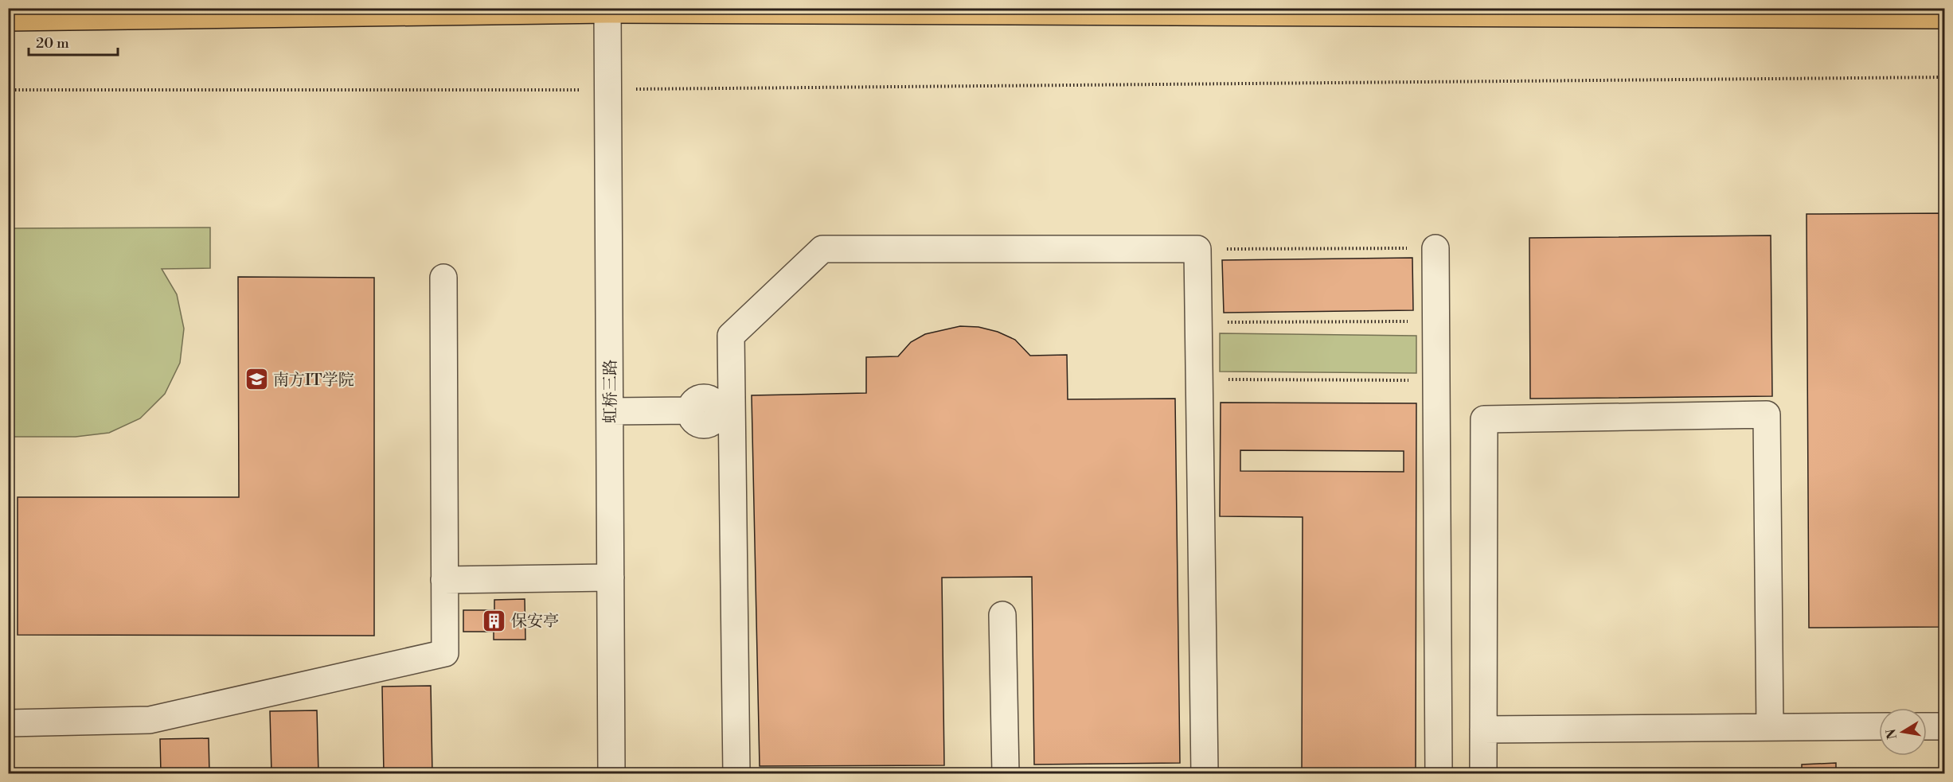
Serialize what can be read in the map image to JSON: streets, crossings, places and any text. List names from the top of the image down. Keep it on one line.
{"streets":{"street":["虹桥三路"]},"places":{"school or university":["南方IT学院"],"building":["保安亭"]},"scale_bar":"20 m","north":"left"}
